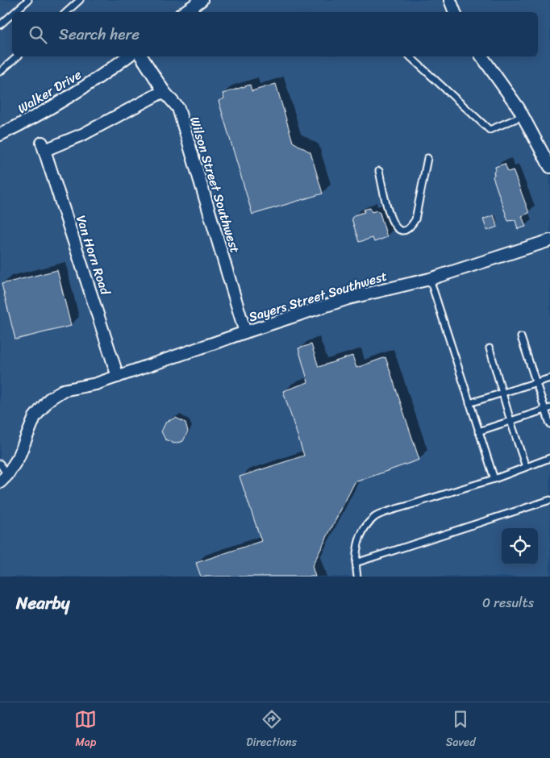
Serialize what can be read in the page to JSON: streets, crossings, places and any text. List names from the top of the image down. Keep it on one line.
{"streets":{"street":["Walker Drive","Wilson Street Southwest","Van Horn Road","Sayers Street Southwest"]},"crossings":[["Wilson Street Southwest","Van Horn Road"],["Wilson Street Southwest","Sayers Street Southwest"],["Van Horn Road","Sayers Street Southwest"]],"page":{"search":"Search here","heading":["Nearby","0 results"],"nav":["Map","Directions","Saved"]}}
